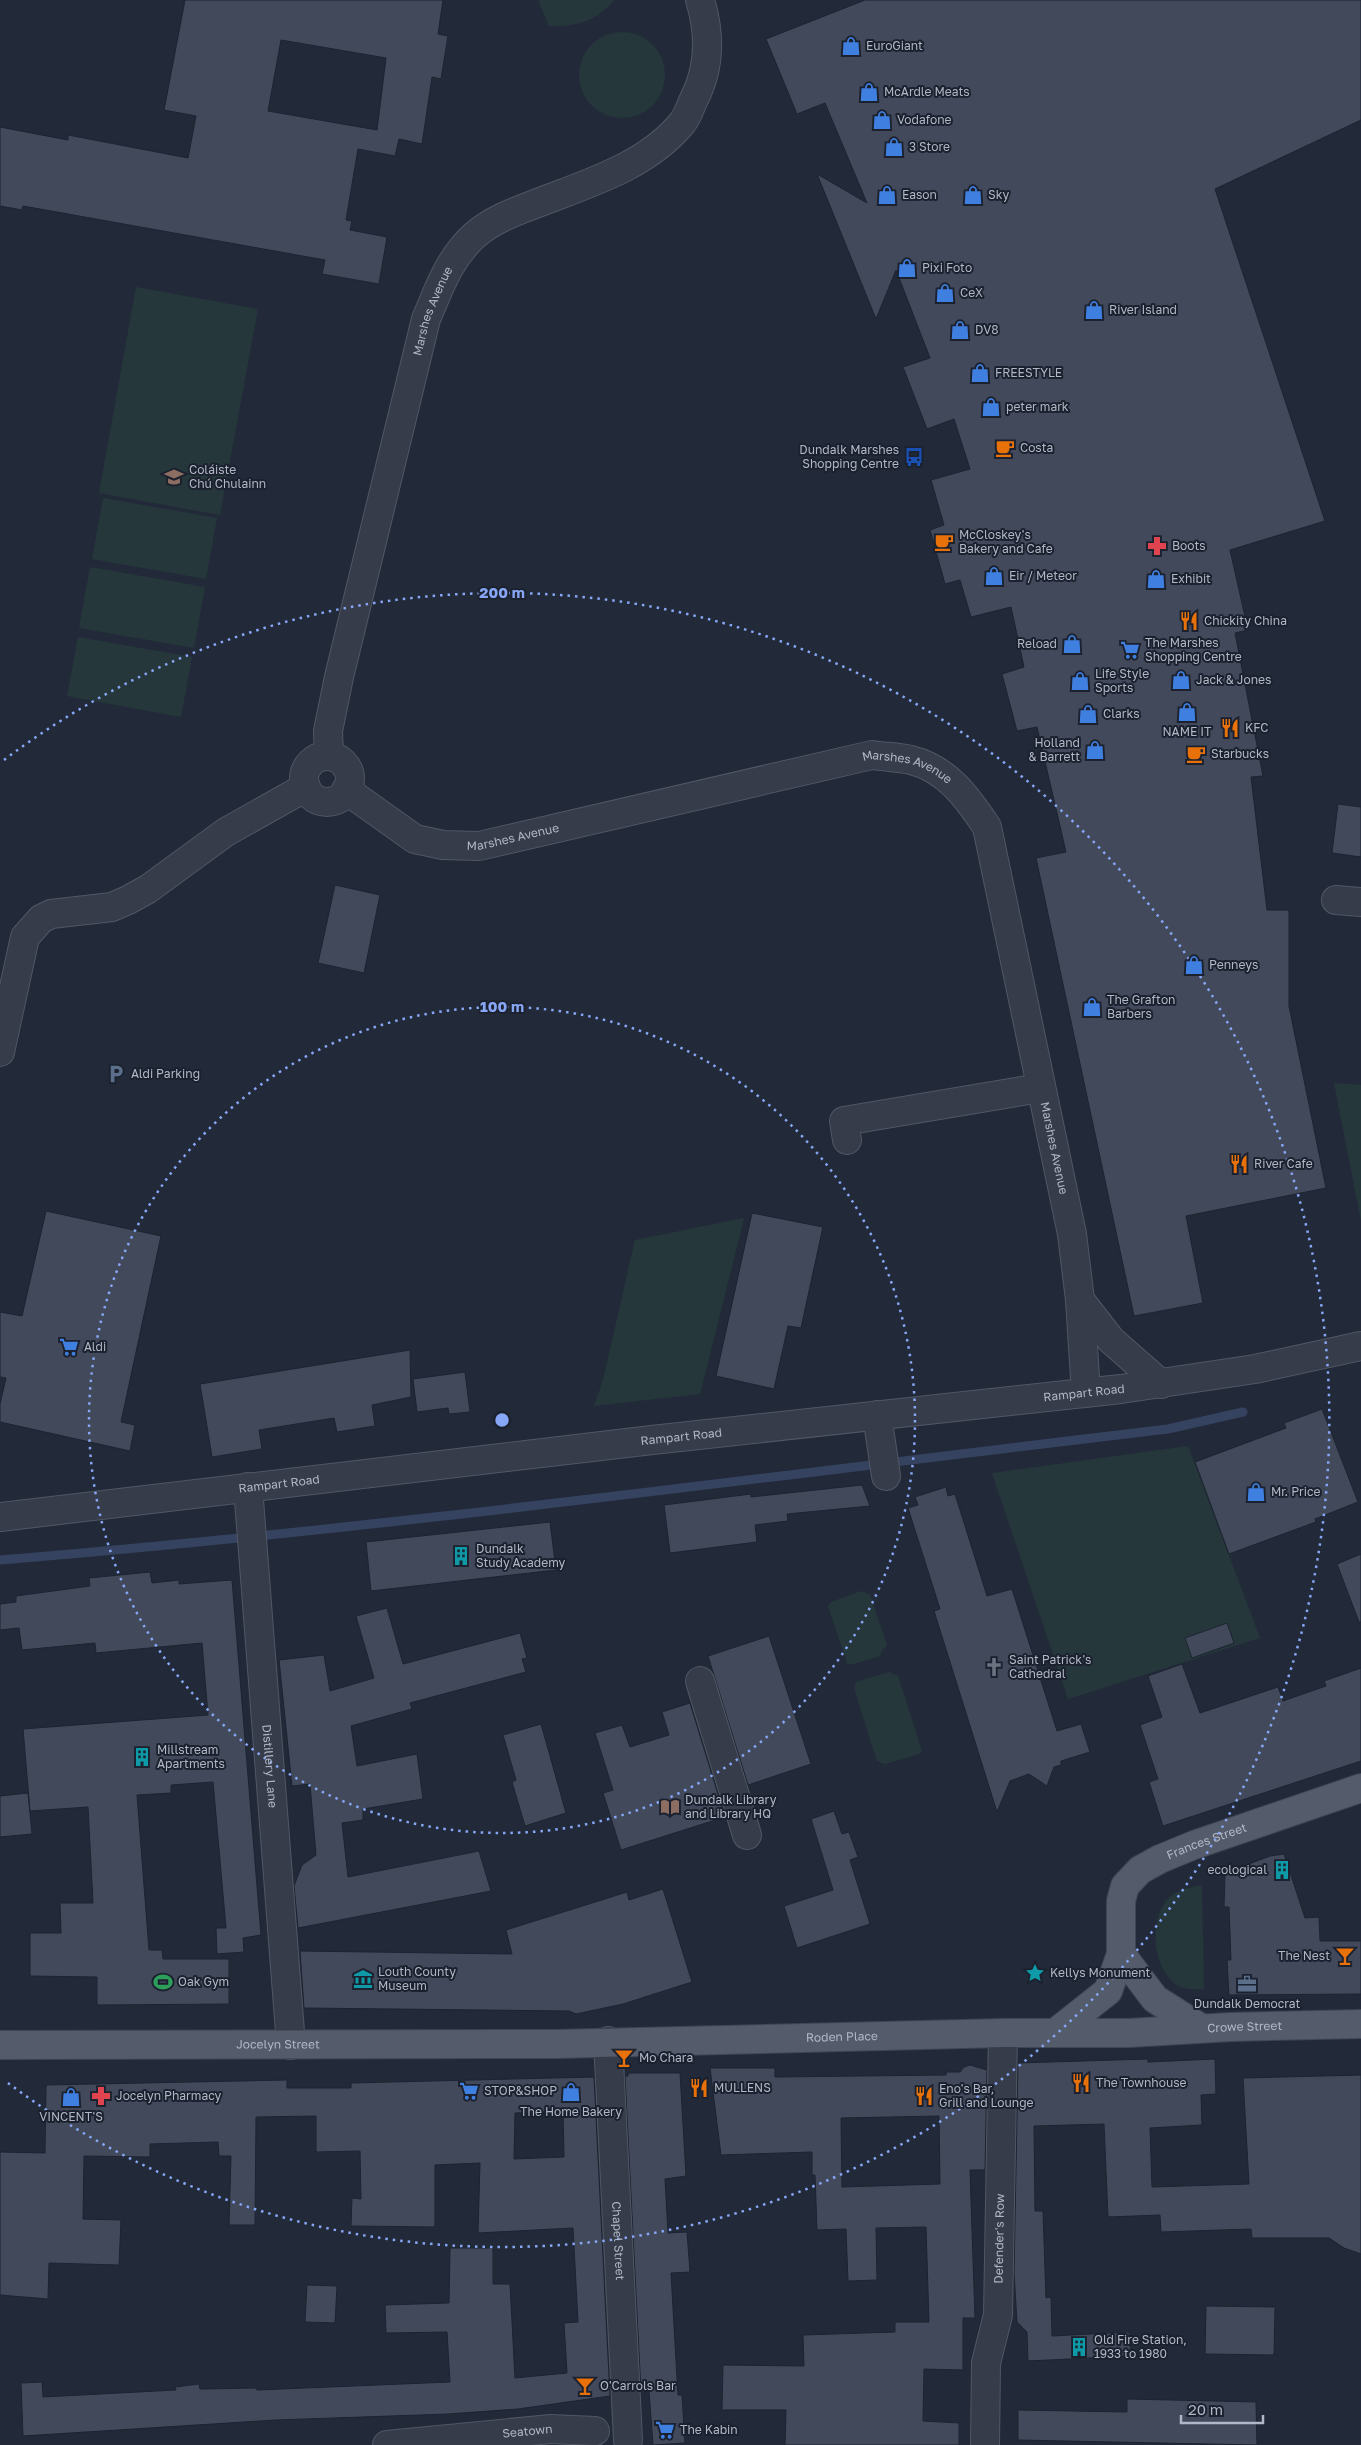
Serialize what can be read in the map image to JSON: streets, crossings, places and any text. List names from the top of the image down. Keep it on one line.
{"streets":{"main road":["Frances Street","Crowe Street","Roden Place","Jocelyn Street"],"street":["Marshes Avenue","Rampart Road","Distillery Lane","Defender's Row","Chapel Street","Seatown"]},"crossings":[["Marshes Avenue","Rampart Road"],["Rampart Road","Distillery Lane"],["Distillery Lane","Jocelyn Street"],["Frances Street","Roden Place"],["Crowe Street","Roden Place"],["Roden Place","Jocelyn Street"],["Roden Place","Defender's Row"],["Roden Place","Chapel Street"],["Chapel Street","Seatown"]],"places":{"shop":["EuroGiant","McArdle Meats","Vodafone","3 Store","Eason","Sky","Pixi Foto","CeX","River Island","DV8","FREESTYLE","peter mark","Eir / Meteor","Exhibit","Reload","Jack & Jones","Life Style Sports","NAME IT","Clarks","Holland & Barrett","Penneys","The Grafton Barbers","Mr. Price","The Home Bakery","VINCENT'S"],"cafe":["Costa","McCloskey's Bakery and Cafe","Starbucks"],"bus stop":["Dundalk Marshes Shopping Centre"],"school or university":["Coláiste Chú Chulainn"],"pharmacy":["Boots","Jocelyn Pharmacy"],"restaurant":["Chickity China","KFC","River Cafe","The Townhouse","MULLENS","Eno's Bar, Grill and Lounge"],"supermarket":["The Marshes Shopping Centre","Aldi","STOP&SHOP","The Kabin"],"parking":["Aldi Parking"],"building":["Dundalk Study Academy","Millstream Apartments","ecological","Old Fire Station, 1933 to 1980"],"church":["Saint Patrick's Cathedral"],"library":["Dundalk Library and Library HQ"],"bar":["The Nest","Mo Chara","O'Carrols Bar"],"place":["Kellys Monument"],"museum":["Louth County Museum"],"sports":["Oak Gym"],"office":["Dundalk Democrat"]},"scale_bar":"20 m","rings":["200 m","100 m"]}
